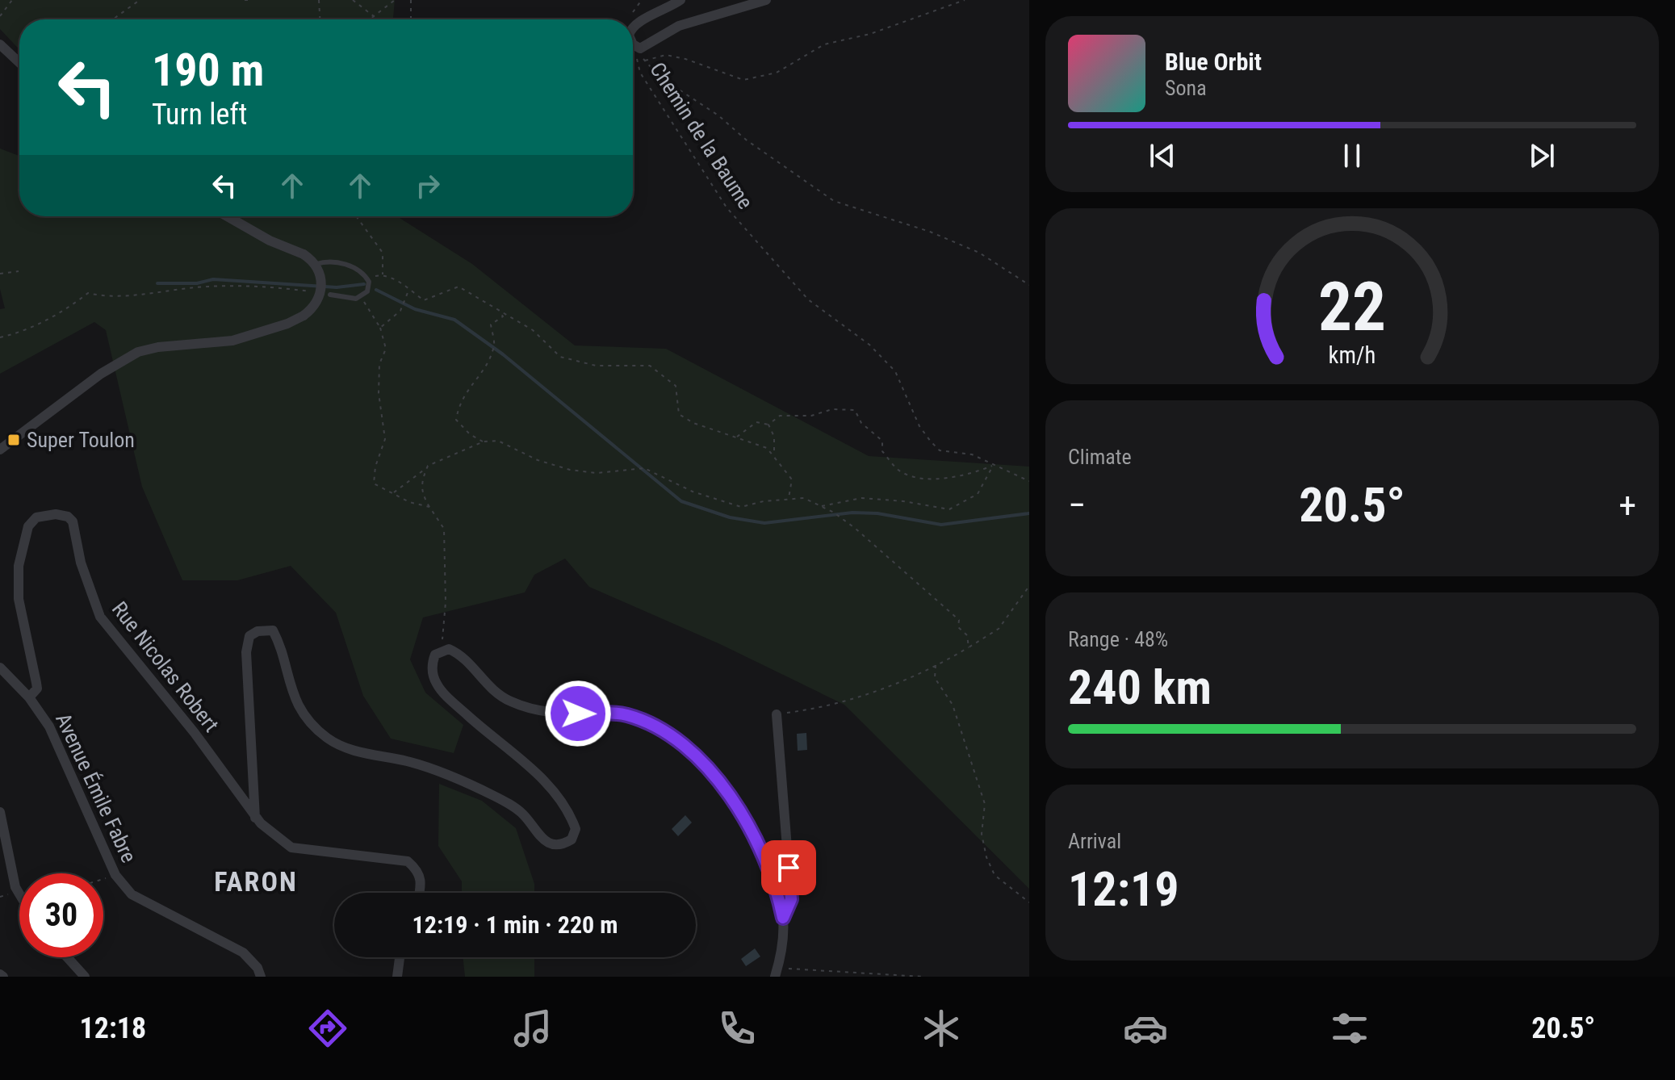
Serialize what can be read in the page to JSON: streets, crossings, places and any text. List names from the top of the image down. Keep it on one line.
{"streets":{"street":["Rue Nicolas Robert","Avenue Émile Fabre"],"path":["Chemin de la Baume"]},"crossings":[["Rue Nicolas Robert","Avenue Émile Fabre"]],"districts":["FARON"],"places":{"transit":["Super Toulon"]},"page":{"turn":["190 m","Turn left"],"song":["Blue Orbit","Sona"],"tile":["Climate",["Range · 48%","240 km"],["Arrival","12:19"]],"heat":["−","20.5°","+"],"limit":"30","trip":"12:19 · 1 min · 220 m","tabs":["12:18","20.5°"],"gauge":["22","km/h"]}}
